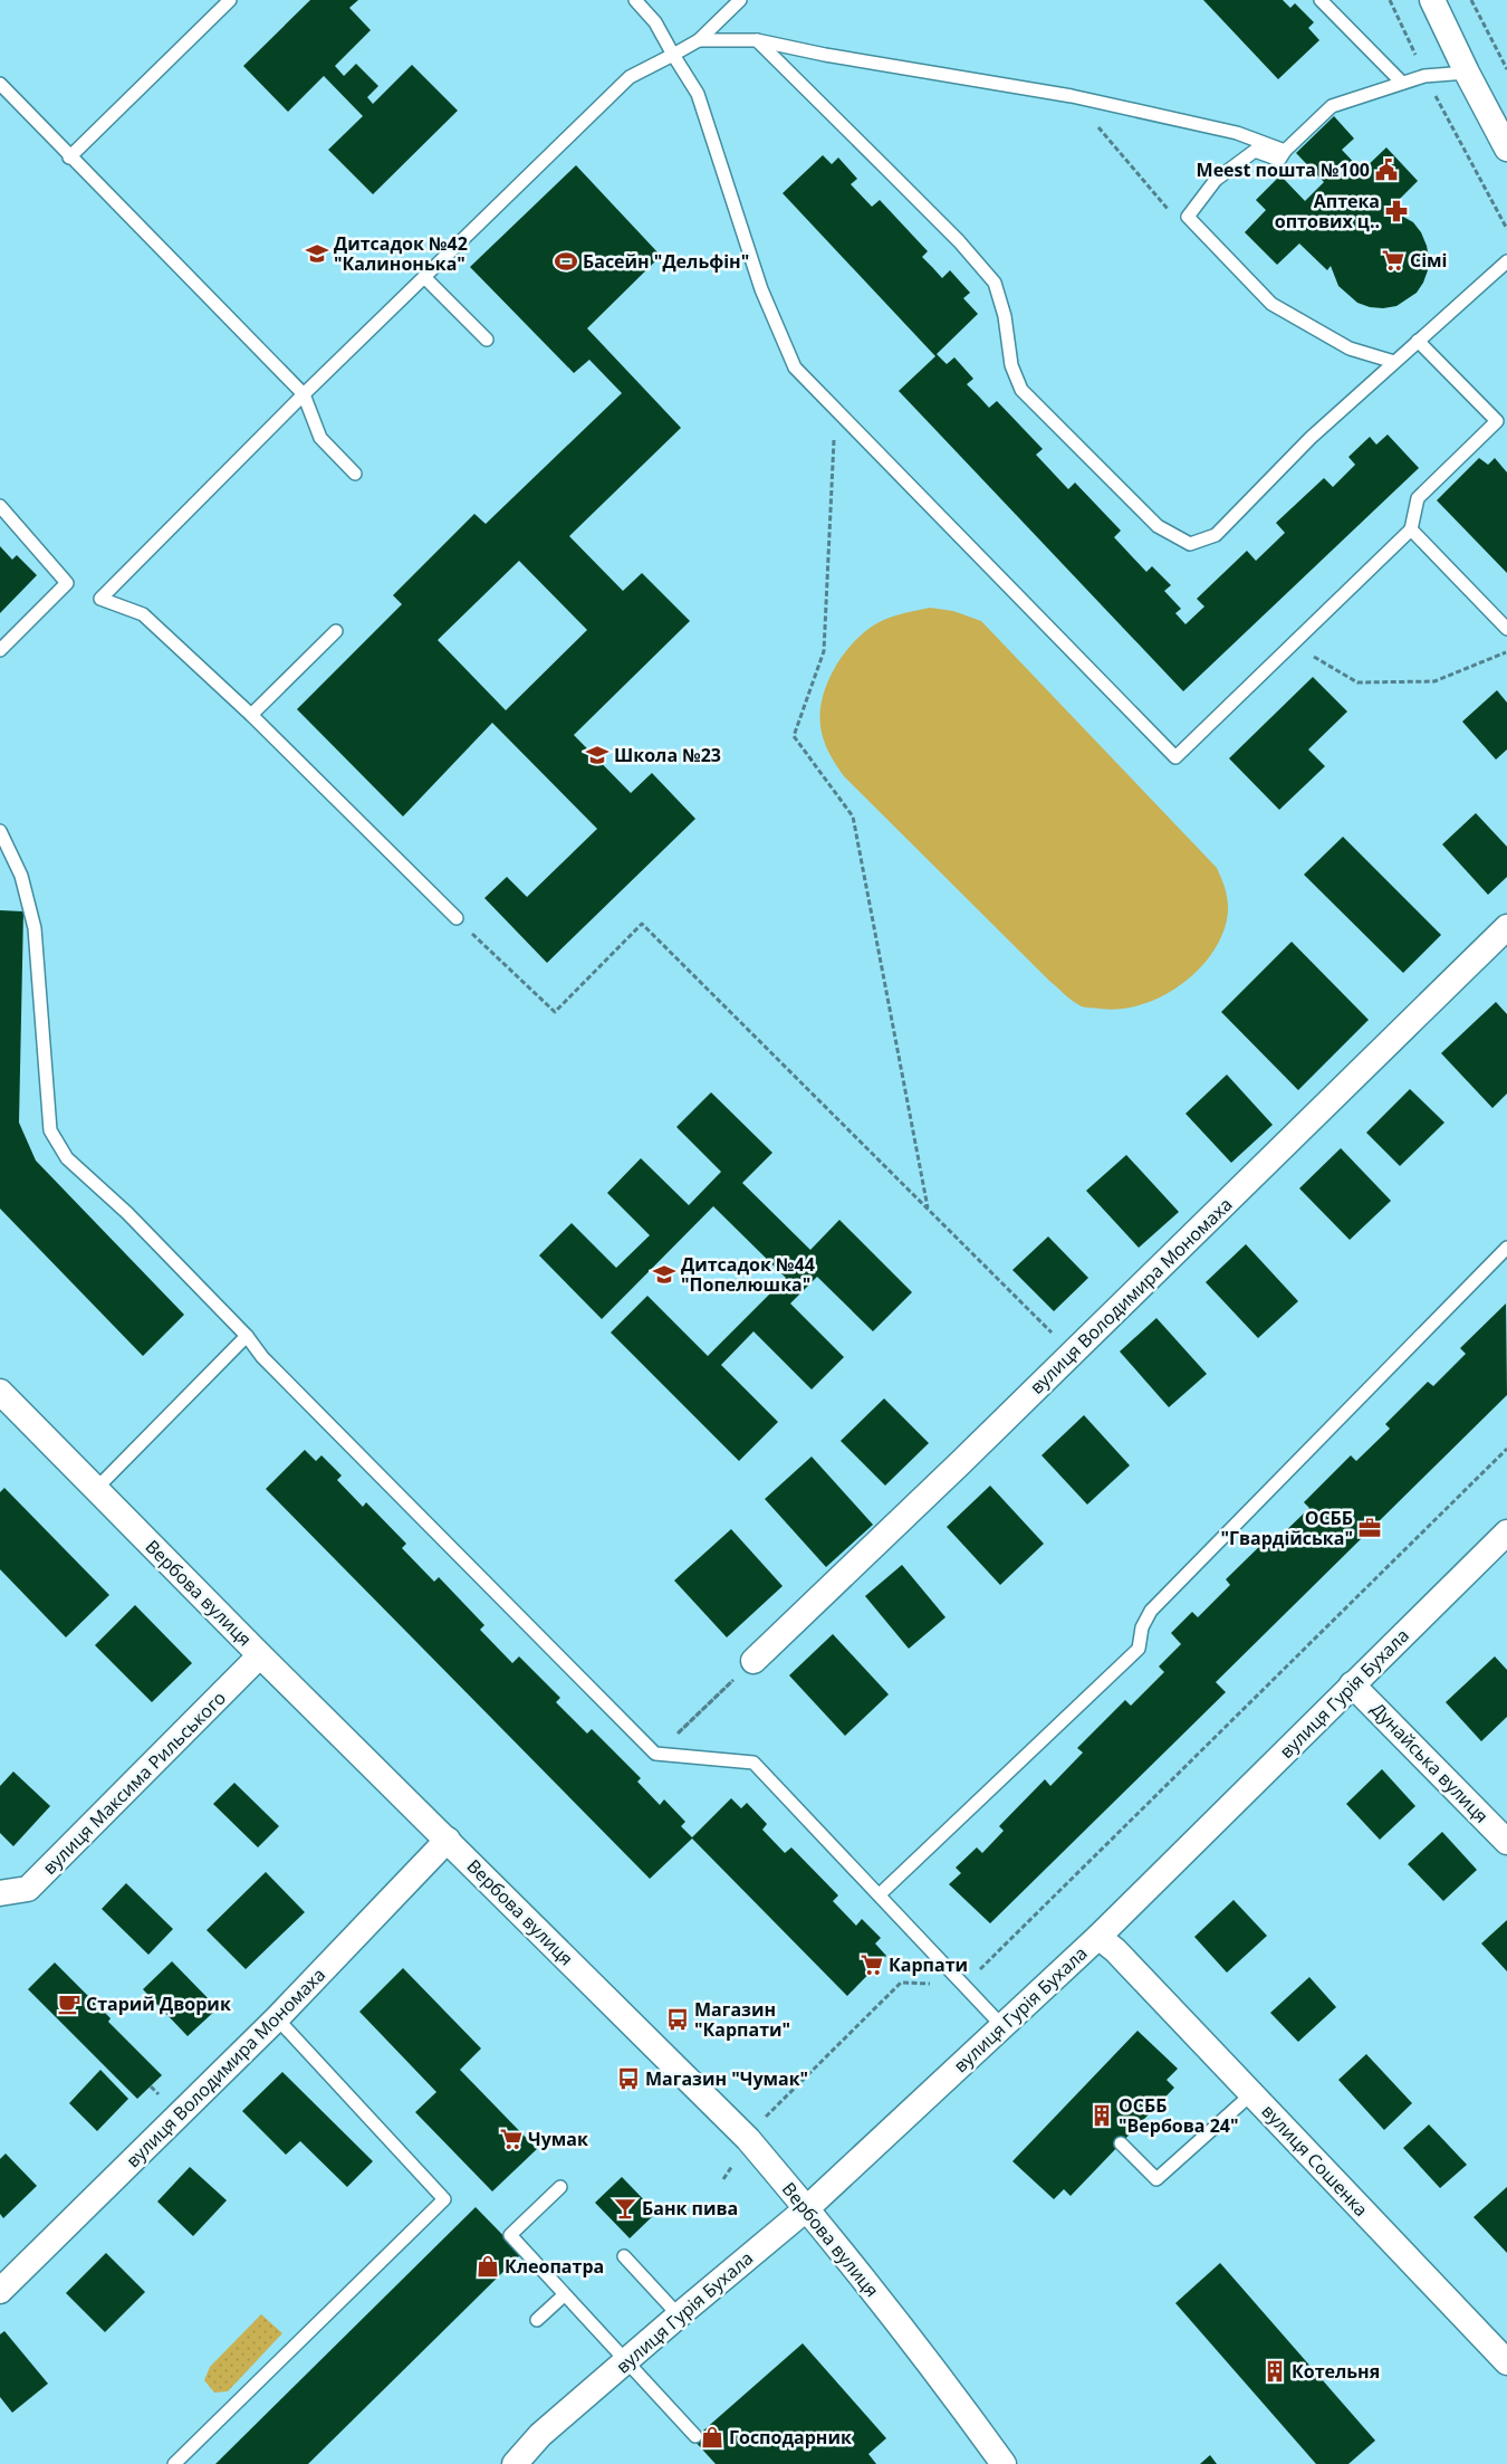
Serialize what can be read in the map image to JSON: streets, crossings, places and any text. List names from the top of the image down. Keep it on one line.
{"streets":{"street":["вулиця Володимира Мономаха","Вербова вулиця","вулиця Гурія Бухала","Дунайська вулиця","вулиця Максима Рильського","вулиця Сошенка"]},"crossings":[["вулиця Володимира Мономаха","Вербова вулиця"],["Вербова вулиця","вулиця Гурія Бухала"],["Вербова вулиця","вулиця Максима Рильського"],["вулиця Гурія Бухала","Дунайська вулиця"],["вулиця Гурія Бухала","вулиця Сошенка"]],"places":{"public building":["Meest пошта №100"],"pharmacy":["Аптека оптових ц.."],"school or university":["Дитсадок №42 \"Калинонька\"","Школа №23","Дитсадок №44 \"Попелюшка\""],"supermarket":["Сімі","Карпати","Чумак"],"sports":["Басейн \"Дельфін\""],"office":["ОСББ \"Гвардійська\""],"cafe":["Старий Дворик"],"bus stop":["Магазин \"Карпати\"","Магазин \"Чумак\""],"building":["ОСББ \"Вербова 24\"","Котельня"],"bar":["Банк пива"],"shop":["Клеопатра","Господарник"]}}
